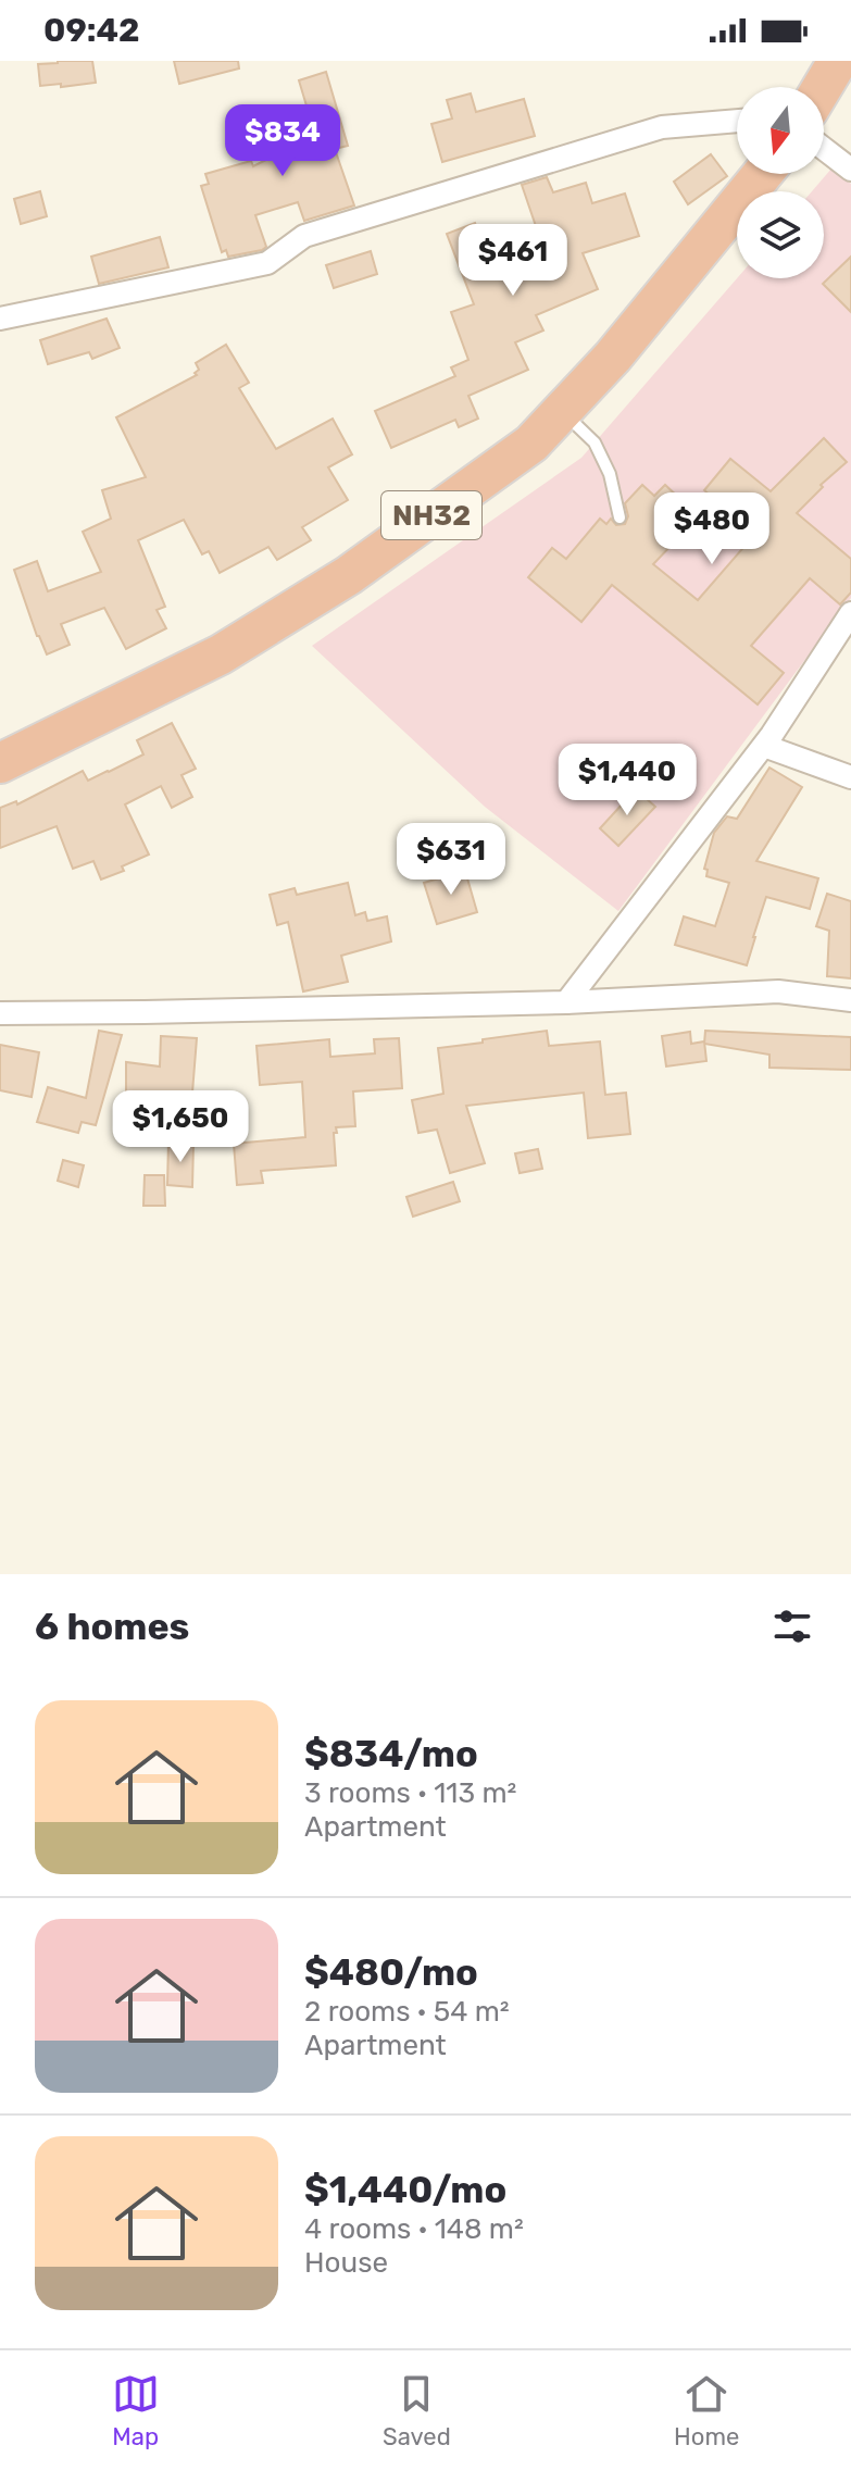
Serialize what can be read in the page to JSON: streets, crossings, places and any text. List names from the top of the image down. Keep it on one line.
{"streets":{"highway":["NH32"]},"north":"bottom","page":{"status":"09:42","price":["$834","$461","$480","$1,440","$631","$1,650"],"heading":"6 homes","list":[{"name":"$834/mo","note":"3 rooms · 113 m² · Apartment"},{"name":"$480/mo","note":"2 rooms · 54 m² · Apartment"},{"name":"$1,440/mo","note":"4 rooms · 148 m² · House"}],"tabs":["Map","Saved","Home"]}}
